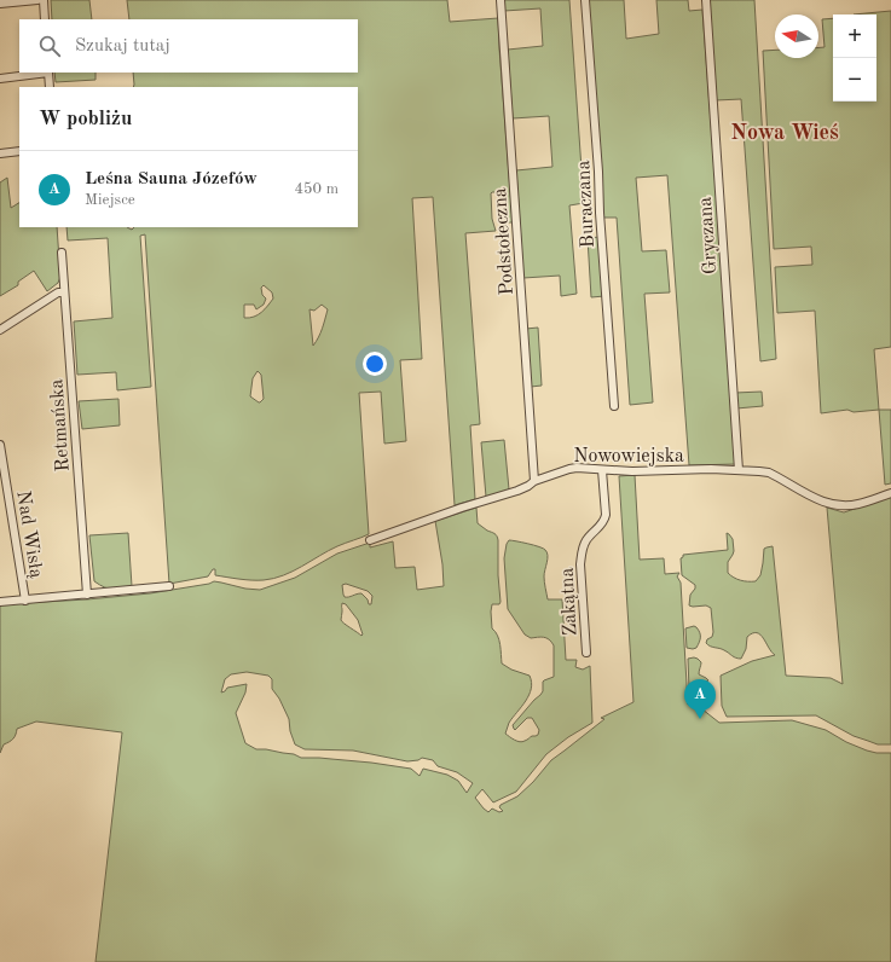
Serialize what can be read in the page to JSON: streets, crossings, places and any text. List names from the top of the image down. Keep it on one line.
{"streets":{"street":["Buraczana","Gryczana","Podstołeczna","Retmańska","Nowowiejska","Nad Wisłą","Zakątna"]},"crossings":[["Gryczana","Nowowiejska"],["Podstołeczna","Nowowiejska"],["Nowowiejska","Zakątna"]],"districts":["Nowa Wieś"],"north":"left","page":{"map_buttons":["+","−"],"search":"Szukaj tutaj","heading":"W pobliżu","list":[{"mark":"A","name":"Leśna Sauna Józefów","note":"Miejsce","value":"450 m"}],"pins":"A"}}
